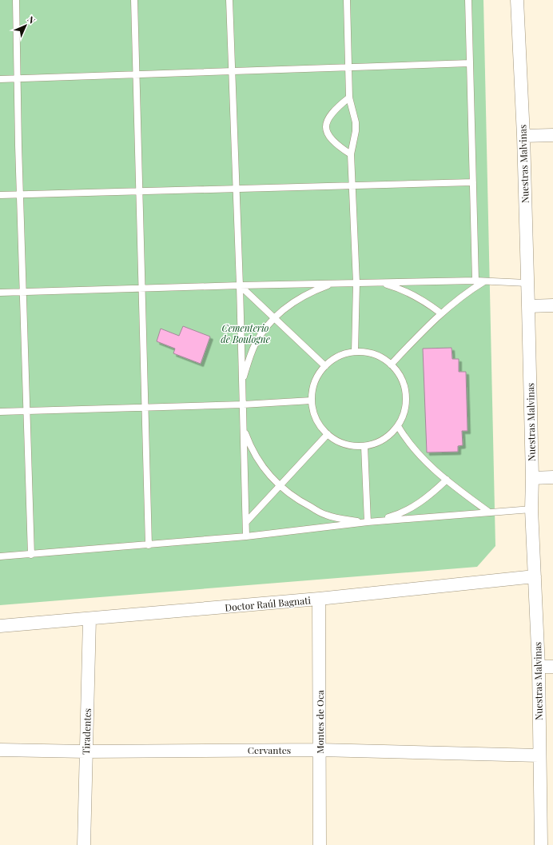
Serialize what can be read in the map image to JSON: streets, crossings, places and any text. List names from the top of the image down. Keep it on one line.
{"streets":{"street":["Nuestras Malvinas","Doctor Raúl Bagnati","Montes de Oca","Tiradentes","Cervantes"]},"crossings":[["Nuestras Malvinas","Doctor Raúl Bagnati"],["Nuestras Malvinas","Cervantes"],["Doctor Raúl Bagnati","Montes de Oca"],["Doctor Raúl Bagnati","Tiradentes"],["Montes de Oca","Cervantes"],["Tiradentes","Cervantes"]],"parks":["Cementerio de Boulogne"],"north":"top right"}
